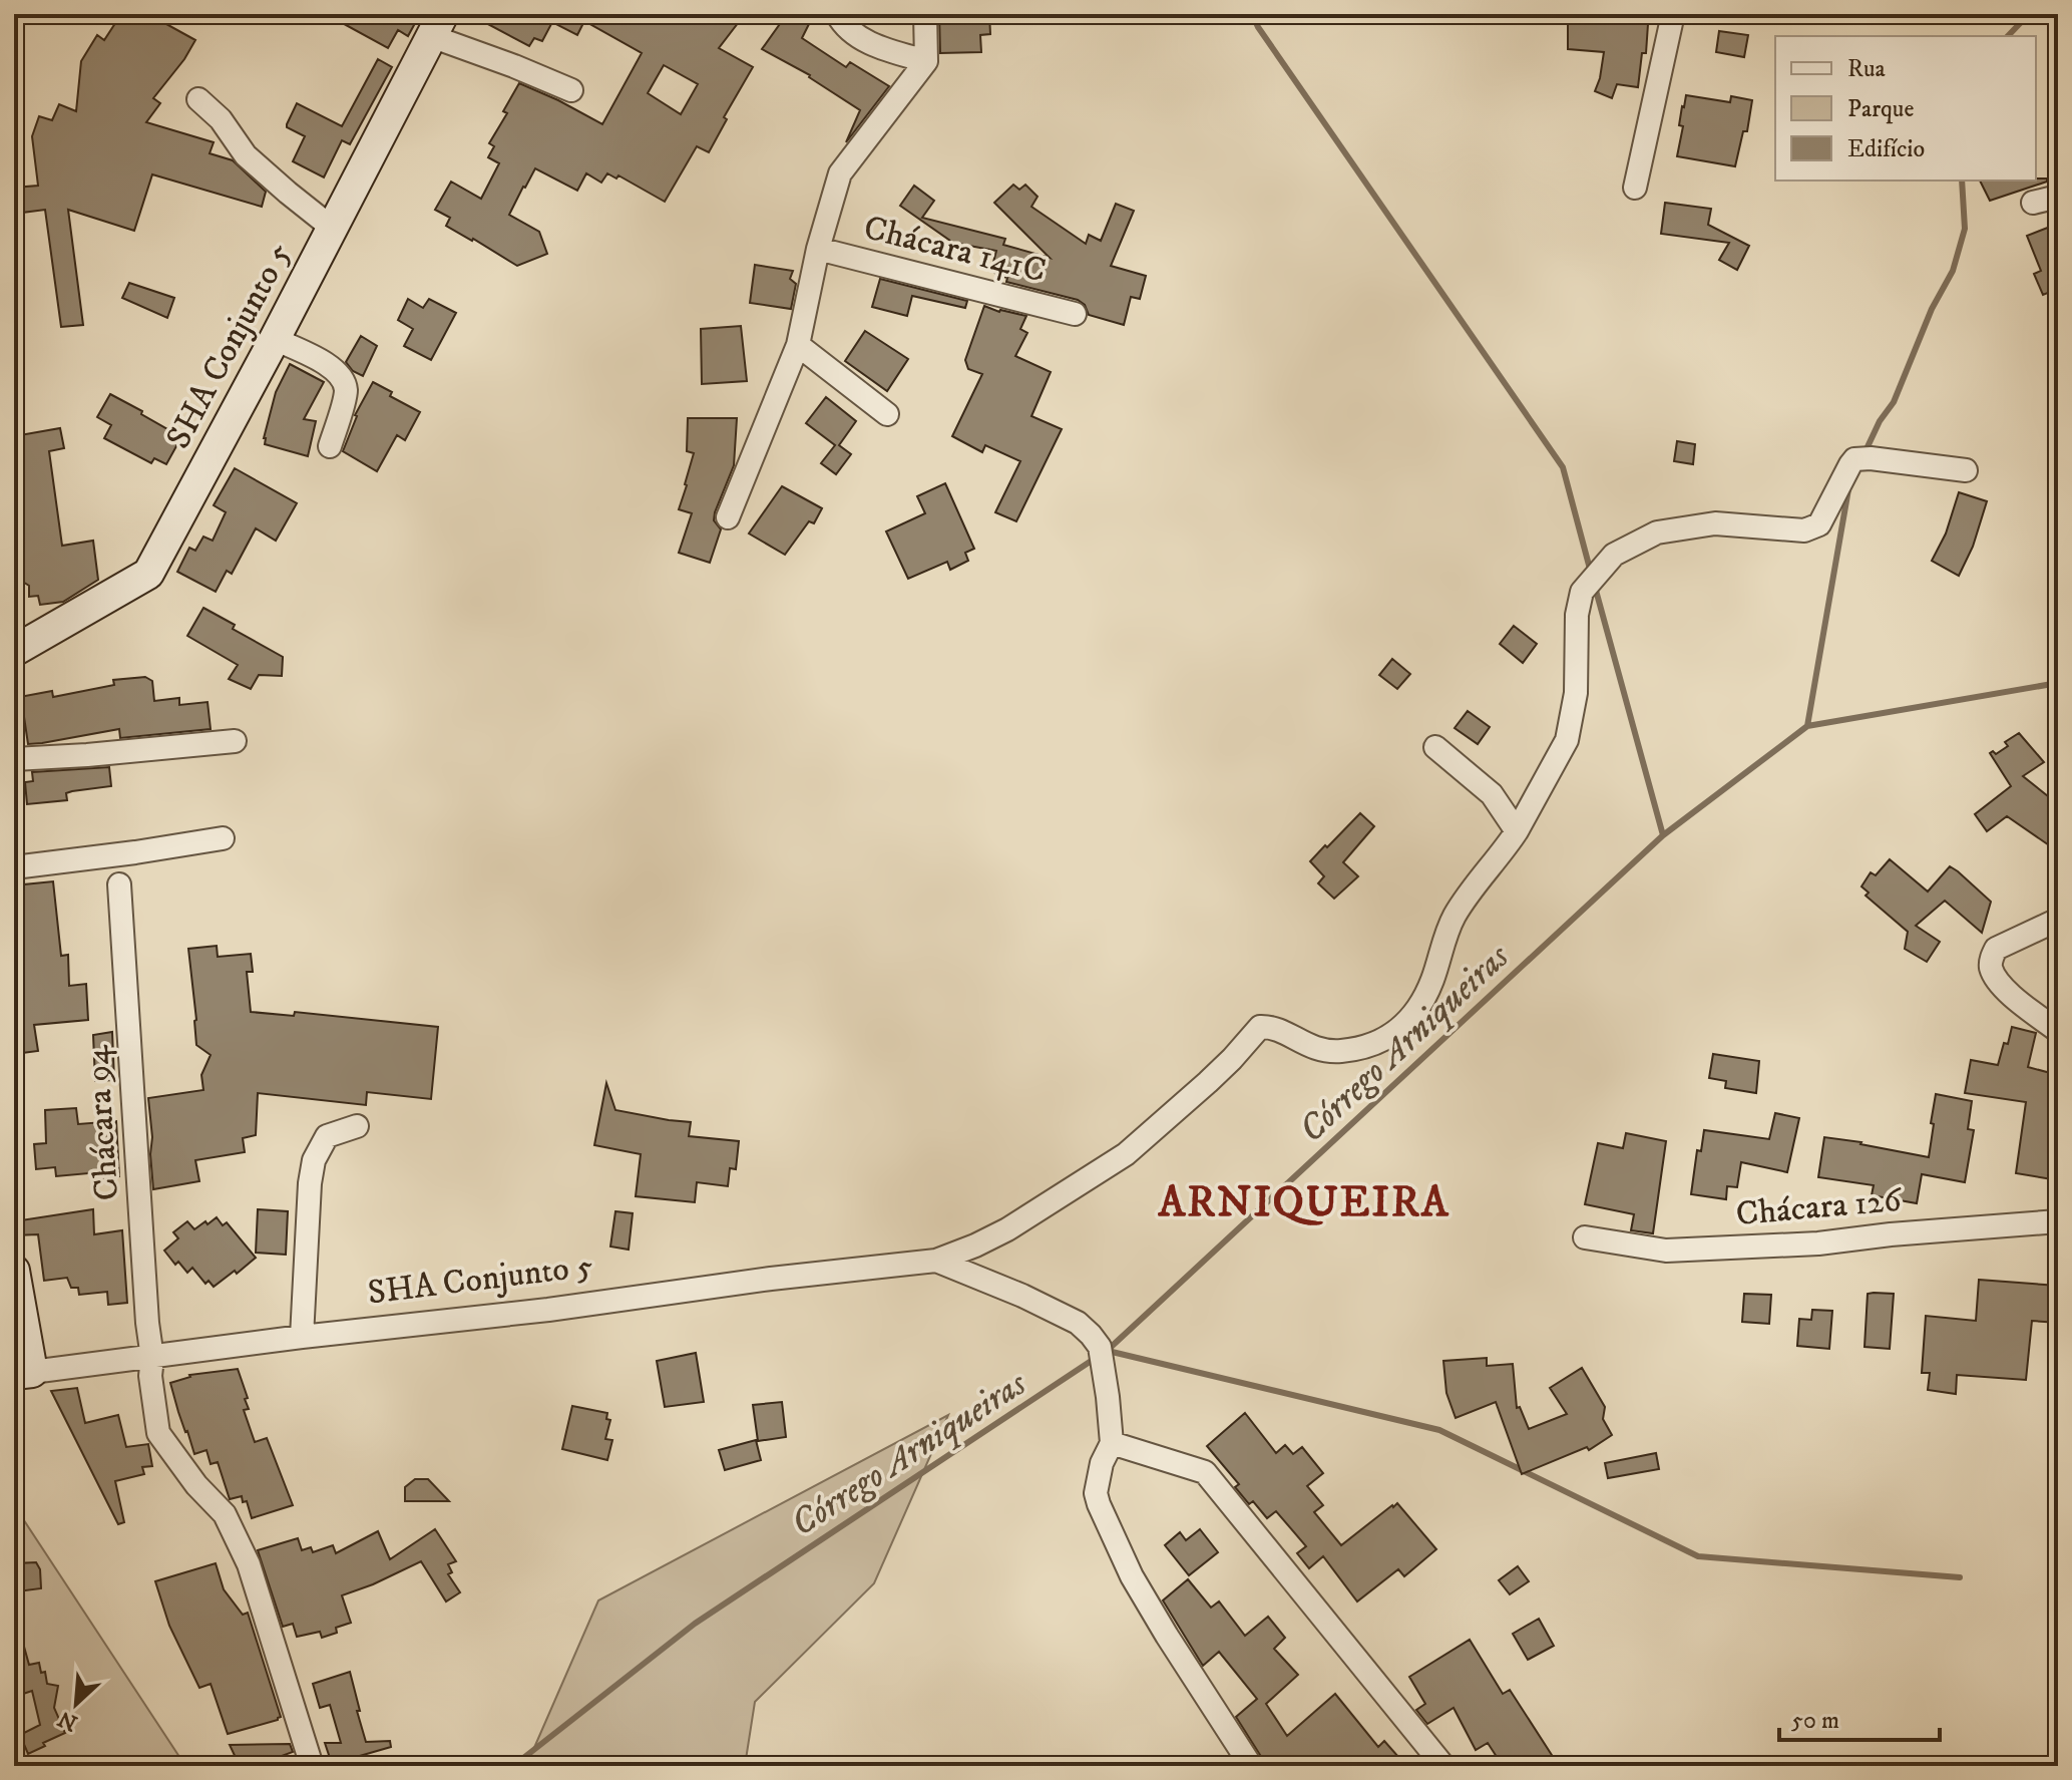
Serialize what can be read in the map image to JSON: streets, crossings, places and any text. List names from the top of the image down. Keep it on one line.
{"streets":{"street":["Chácara 141C","SHA Conjunto 5","Chácara 94","Chácara 126"]},"crossings":[["SHA Conjunto 5","Chácara 94"]],"districts":["ARNIQUEIRA"],"water":["Córrego Arniqueiras"],"legend":["Rua","Parque","Edifício"],"scale_bar":"50 m","north":"bottom left"}
